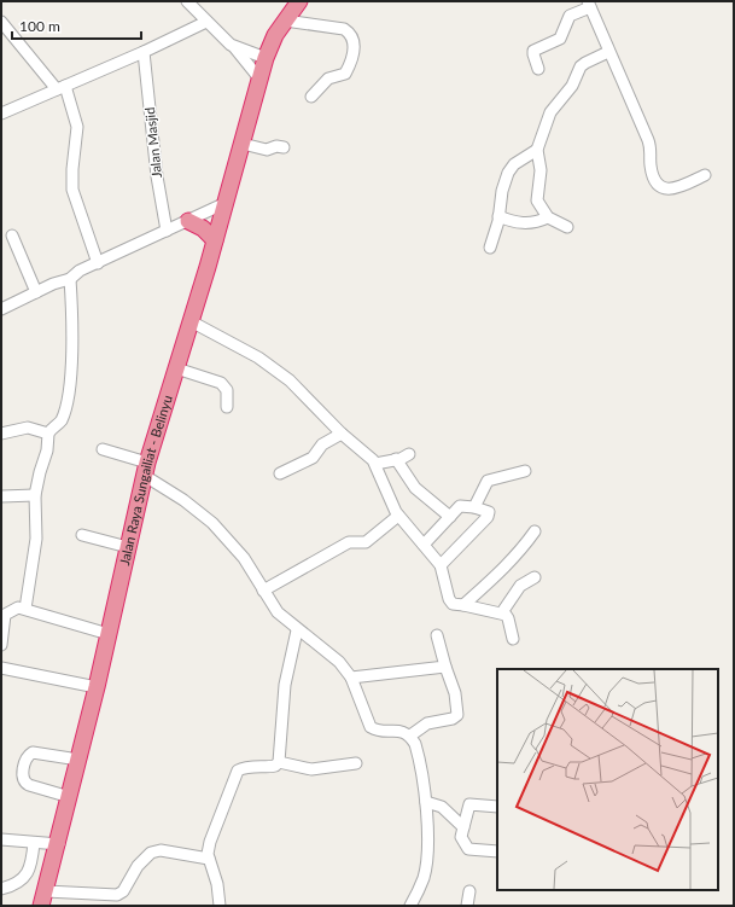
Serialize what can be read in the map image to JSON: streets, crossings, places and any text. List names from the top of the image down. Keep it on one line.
{"streets":{"highway":["Jalan Raya Sungailiat - Belinyu"],"street":["Jalan Masjid"]},"scale_bar":"100 m"}
